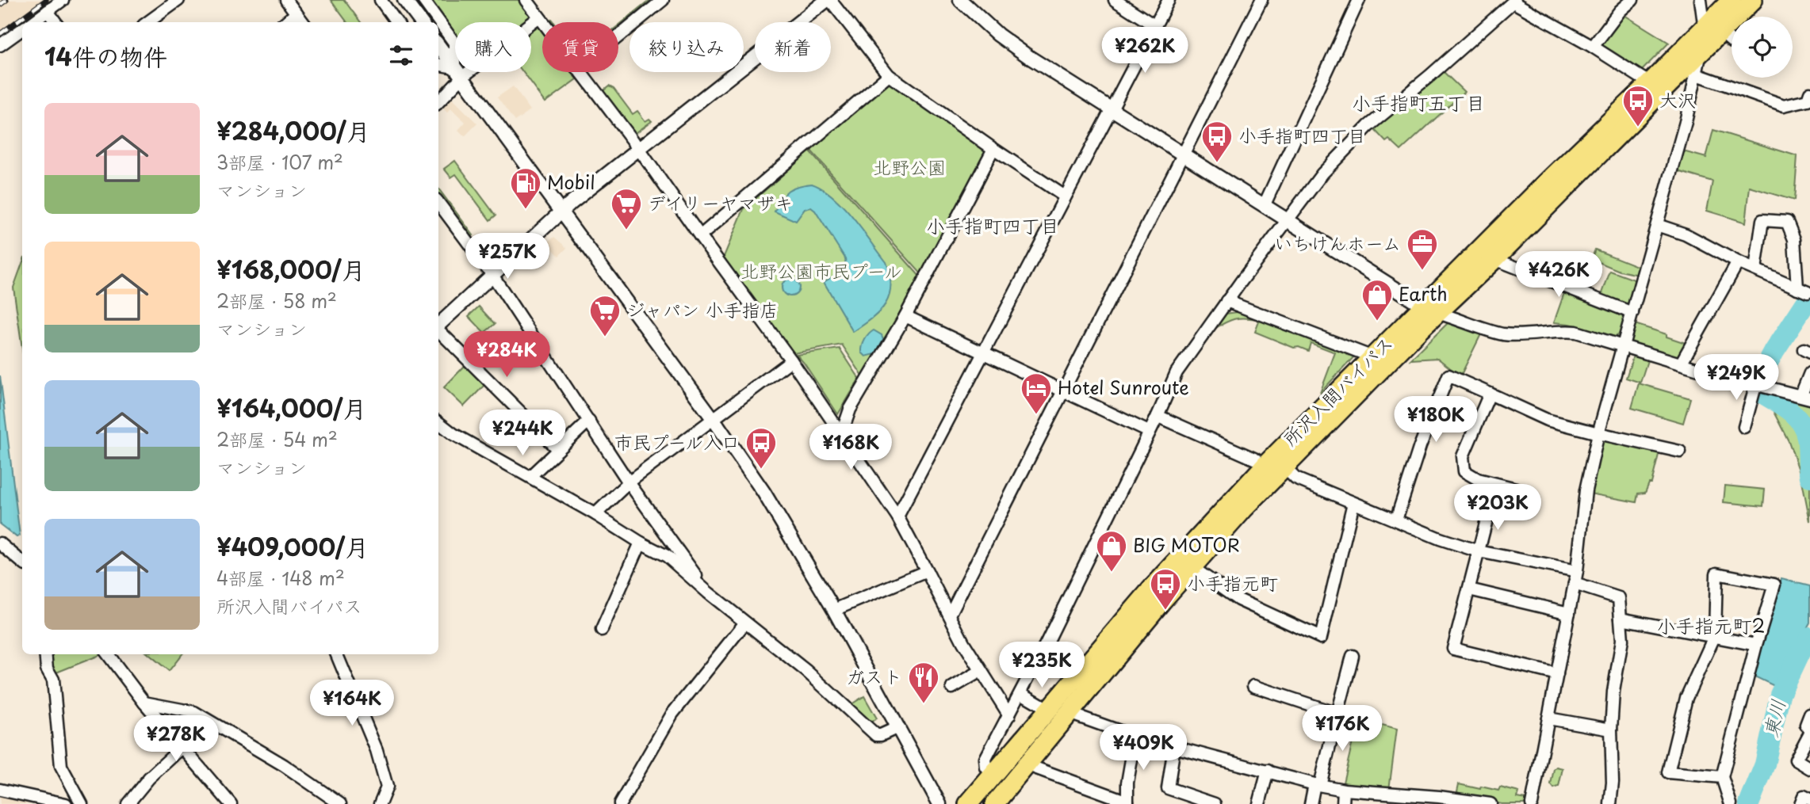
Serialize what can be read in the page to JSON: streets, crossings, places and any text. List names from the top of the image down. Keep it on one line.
{"streets":{"highway":["所沢入間バイパス"]},"districts":["小手指町五丁目","小手指町四丁目","小手指元町2"],"water":["東川"],"parks":["北野公園","北野公園市民プール"],"places":{"bus stop":["大沢","小手指町四丁目","市民プール入口","小手指元町"],"fuel station":["Mobil"],"supermarket":["デイリーヤマザキ","ジャパン 小手指店"],"office":["いちけんホーム"],"shop":["Earth","BIG MOTOR"],"hotel":["Hotel Sunroute"],"restaurant":["ガスト"]},"page":{"chip":["購入","賃貸","絞り込み","新着"],"heading":"14件の物件","price":["¥262K","¥257K","¥426K","¥284K","¥249K","¥180K","¥244K","¥168K","¥203K","¥235K","¥164K","¥176K","¥278K","¥409K"],"list":[{"name":"¥284,000/月","note":"3部屋 · 107 m² · マンション"},{"name":"¥168,000/月","note":"2部屋 · 58 m² · マンション"},{"name":"¥164,000/月","note":"2部屋 · 54 m² · マンション"},{"name":"¥409,000/月","note":"4部屋 · 148 m² · 所沢入間バイパス"}]}}
